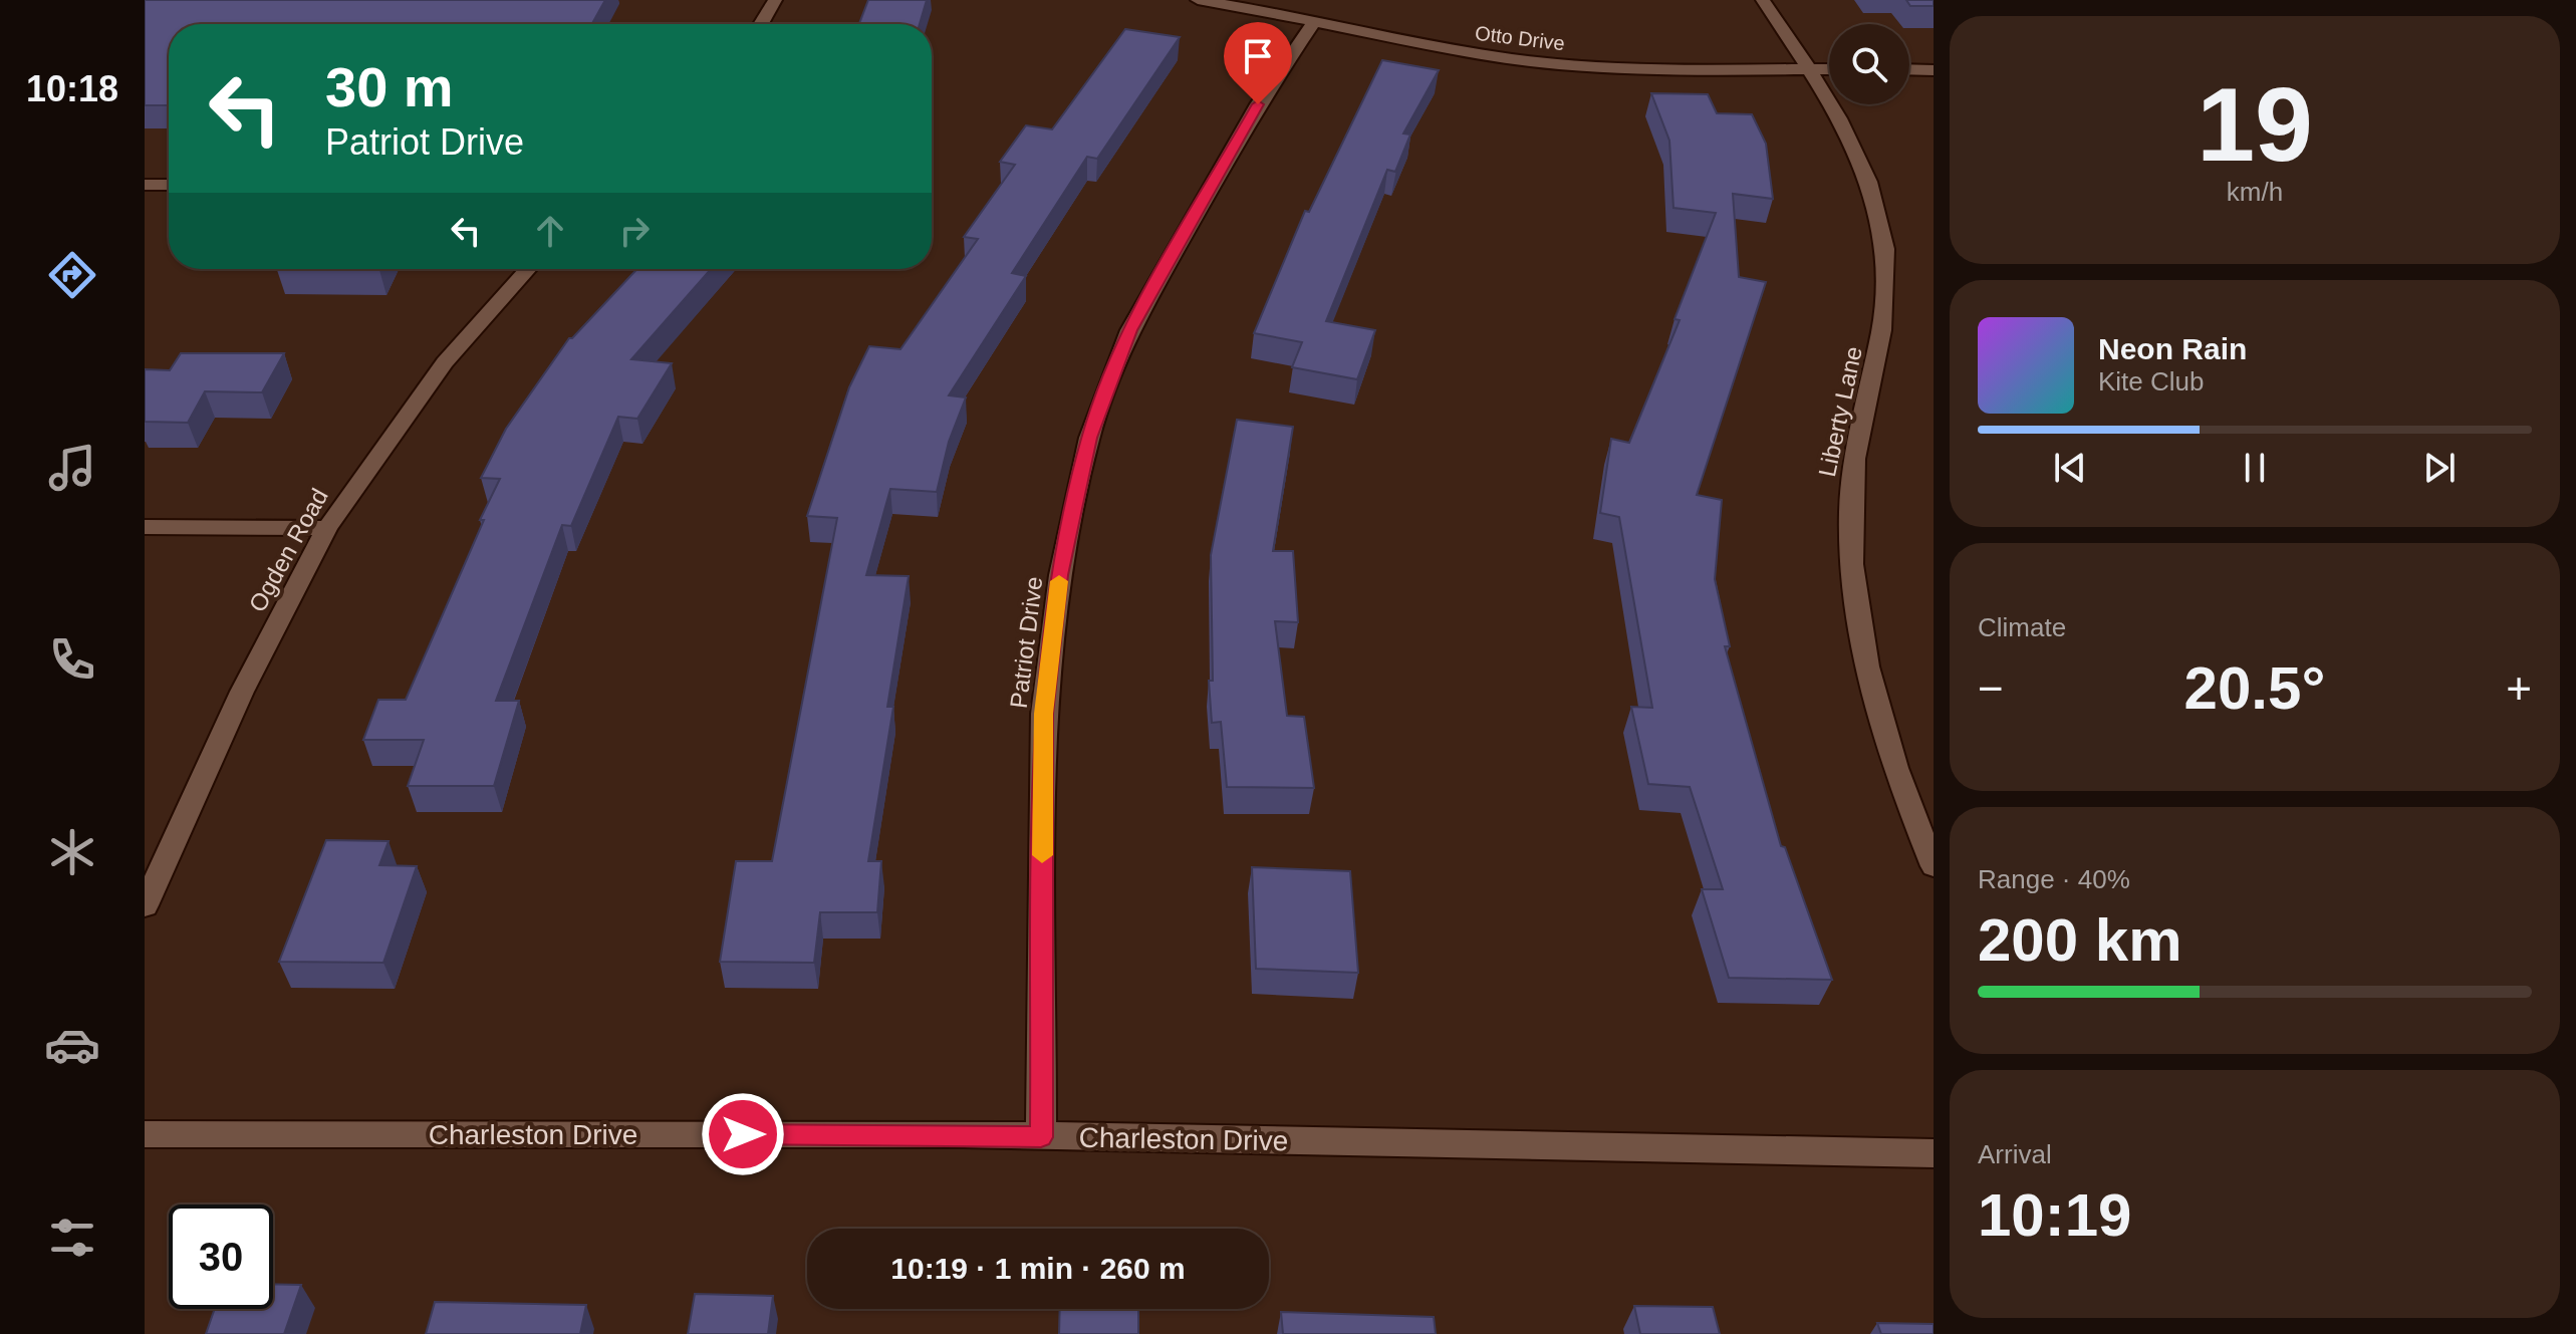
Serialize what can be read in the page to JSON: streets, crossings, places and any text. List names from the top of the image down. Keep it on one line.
{"streets":{"street":["Otto Drive","Liberty Lane","Ogden Road","Patriot Drive","Charleston Drive"]},"crossings":[["Otto Drive","Liberty Lane"],["Otto Drive","Patriot Drive"],["Patriot Drive","Charleston Drive"]],"page":{"tabs":"10:18","tile":[["19","km/h"],"Climate",["Range · 40%","200 km"],["Arrival","10:19"]],"turn":["30 m","Patriot Drive"],"song":["Neon Rain","Kite Club"],"heat":["−","20.5°","+"],"limit":"30","trip":"10:19 · 1 min · 260 m"}}
